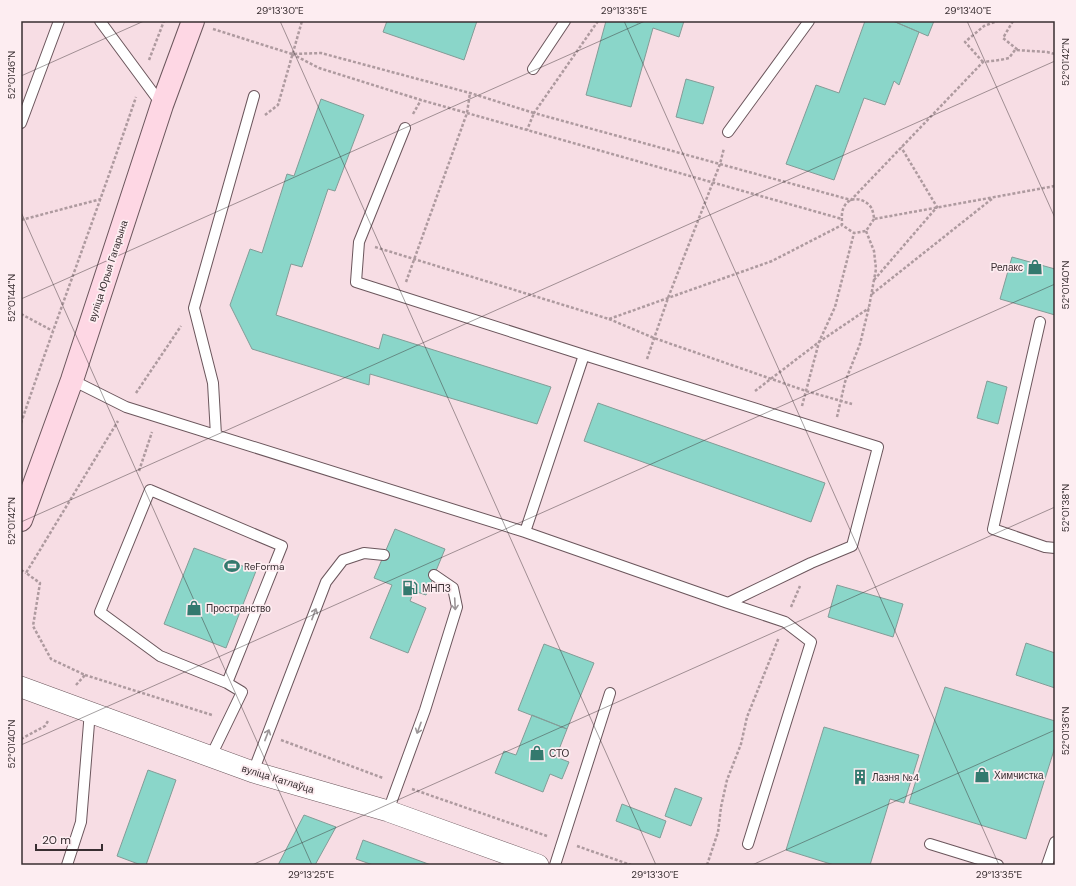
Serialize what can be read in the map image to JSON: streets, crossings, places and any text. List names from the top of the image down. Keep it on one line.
{"streets":{"main road":["вуліца Юрыя Гагарына"],"street":["вуліца Катлаўца"]},"places":{"shop":["Релакс","Пространство","СТО","Химчистка"],"sports":["ReForma"],"fuel station":["МНПЗ"],"building":["Лазня №4"]},"scale_bar":"20 m","coordinates":["29°13'30\"E","29°13'35\"E","29°13'40\"E","52°01'42\"N","52°01'46\"N","52°01'40\"N","52°01'44\"N","52°01'38\"N","52°01'36\"N","29°13'25\"E"]}
